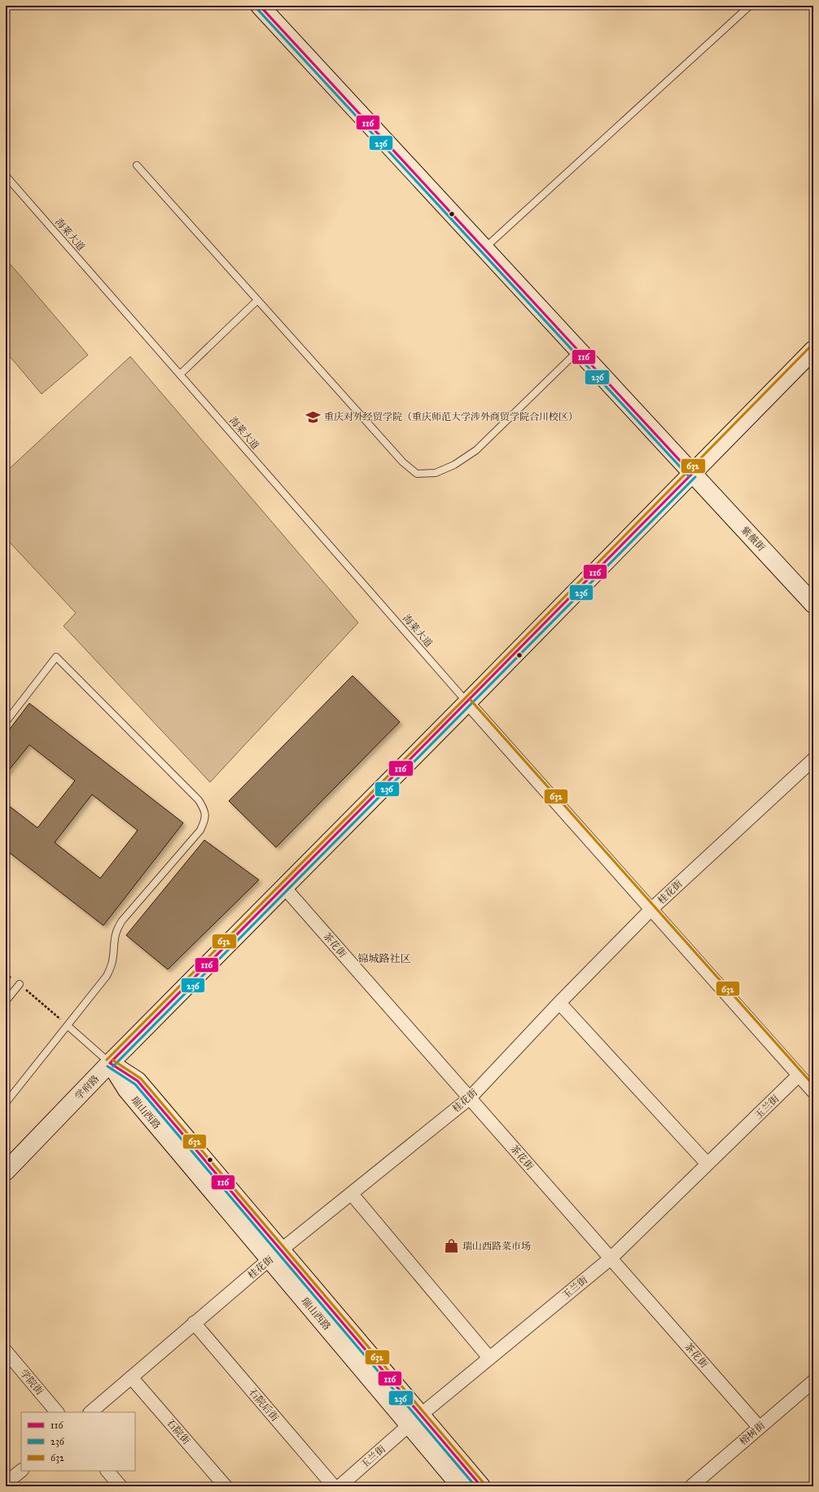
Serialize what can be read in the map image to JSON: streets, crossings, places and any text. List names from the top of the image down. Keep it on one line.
{"streets":{"main road":["紫薇街","学府路","瑞山西路"],"street":["桂花街","茶花街","玉兰街","学院街","石院后街","石院街","榕树街"],"lane":["海莱大道"]},"crossings":[["海莱大道","学府路"],["紫薇街","学府路"],["桂花街","茶花街"],["桂花街","瑞山西路"],["桂花街","石院后街"],["桂花街","石院街"],["茶花街","学府路"],["茶花街","玉兰街"],["茶花街","榕树街"],["学府路","瑞山西路"],["玉兰街","瑞山西路"]],"districts":["锦城路社区"],"places":{"school or university":["重庆对外经贸学院（重庆师范大学涉外商贸学院合川校区）"],"shop":["瑞山西路菜市场"]},"lines":["transit line 116","transit line 236","transit line 632"],"legend":["116","236","632"]}
